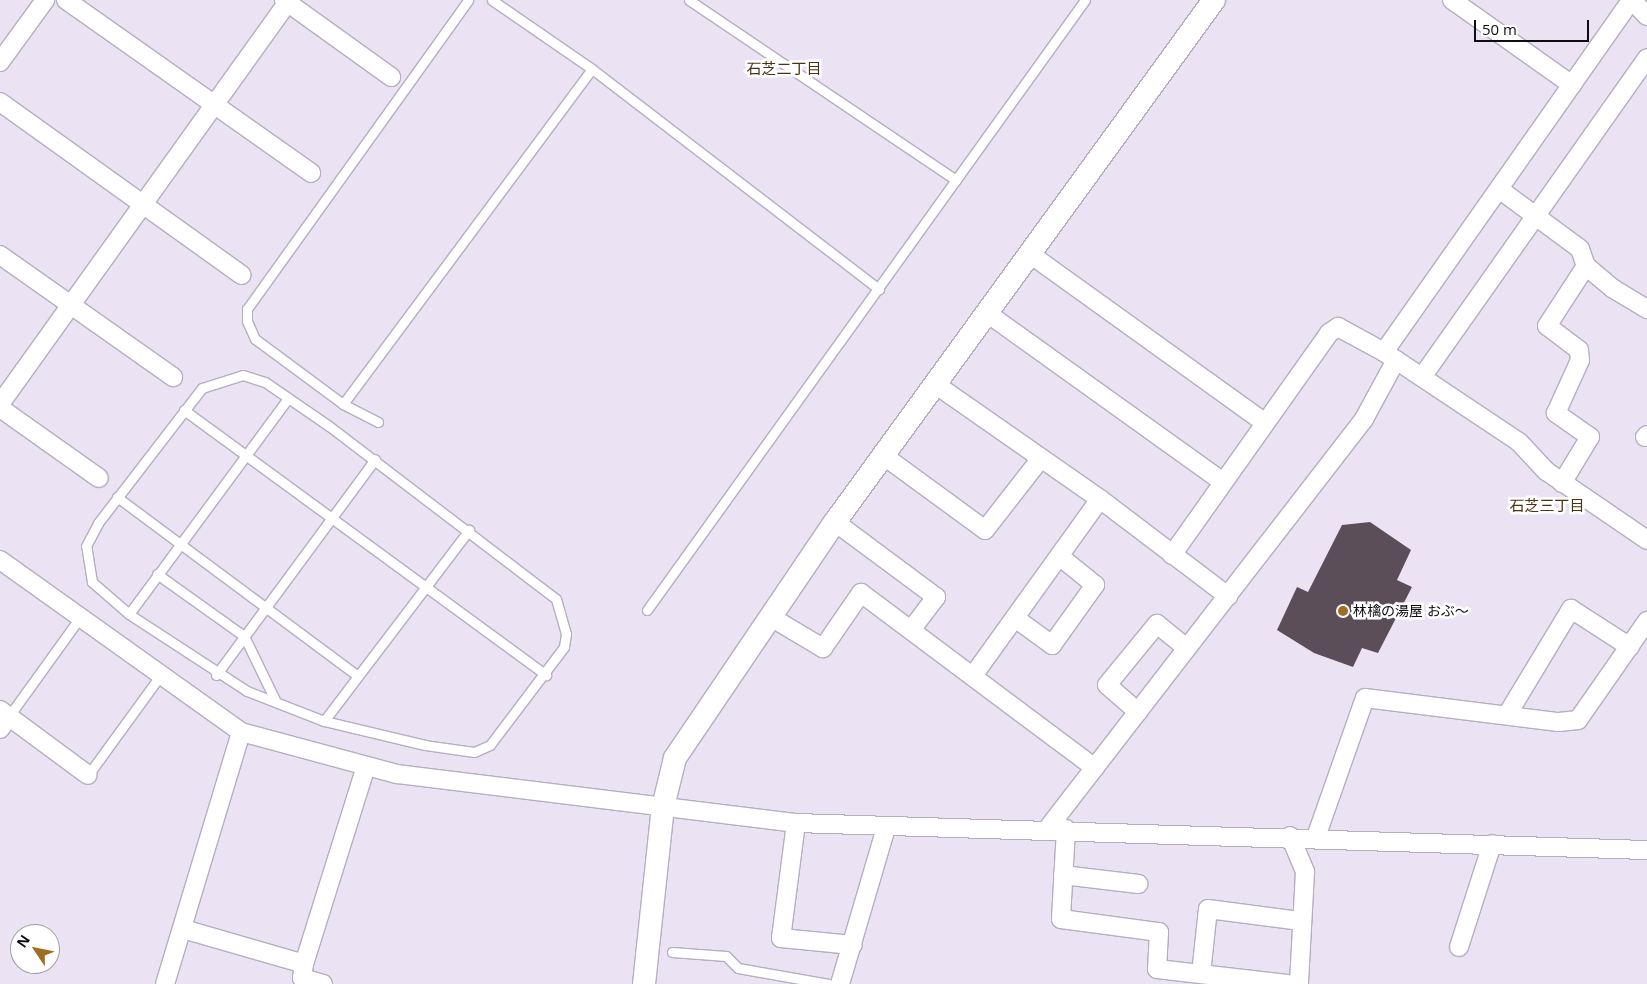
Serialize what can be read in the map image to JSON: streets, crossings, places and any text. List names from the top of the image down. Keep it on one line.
{"districts":["石芝二丁目","石芝三丁目"],"places":["林檎の湯屋 おぶ～"],"scale_bar":"50 m","north":"top left"}
